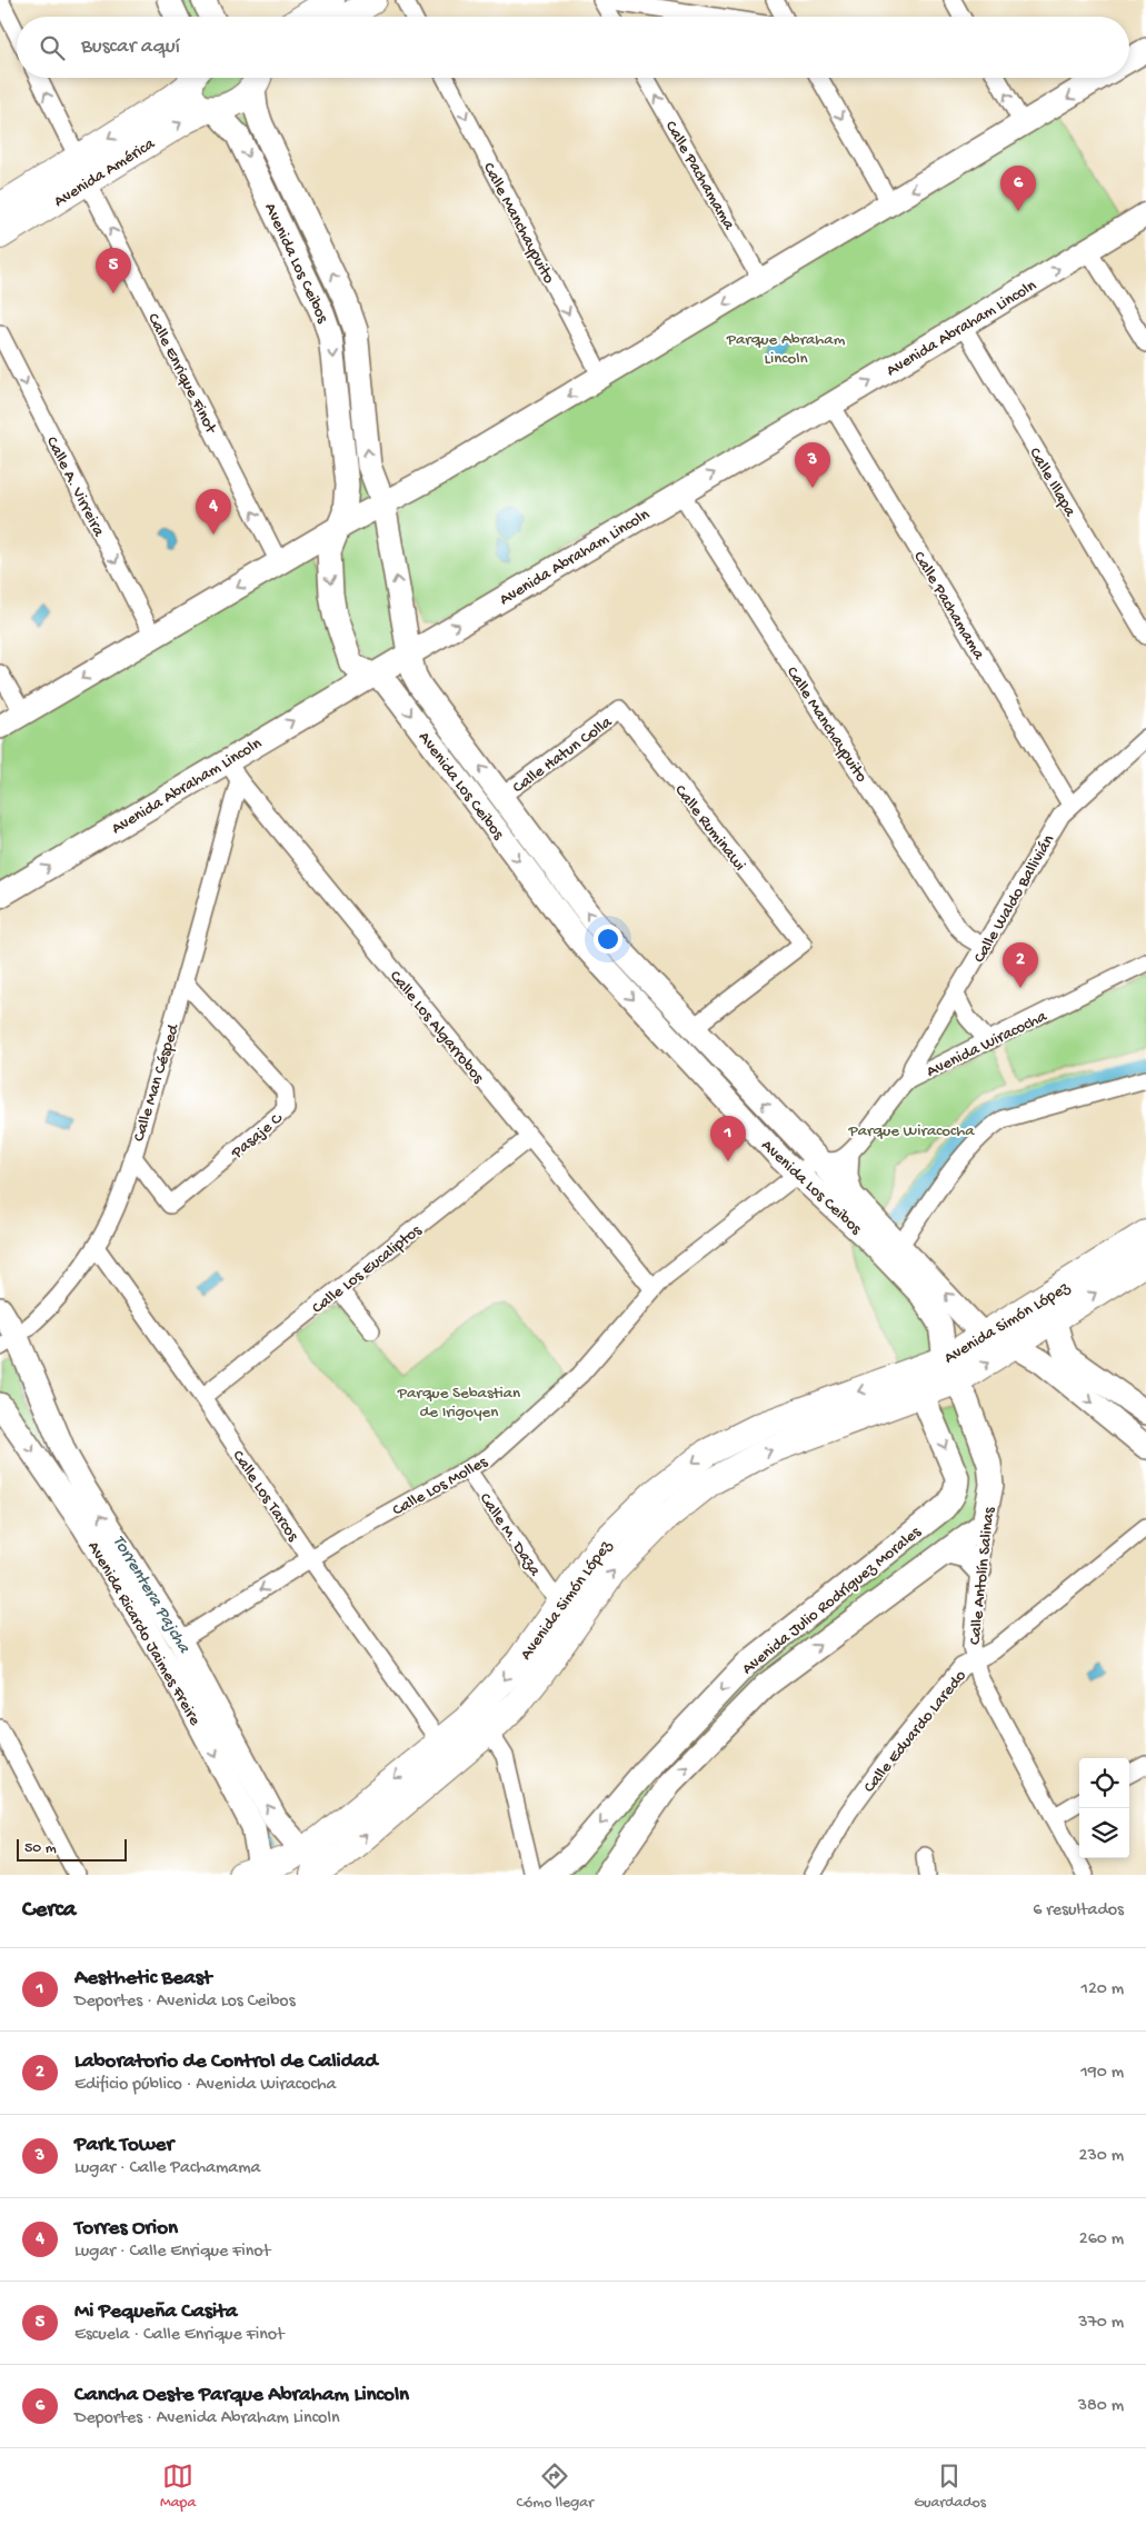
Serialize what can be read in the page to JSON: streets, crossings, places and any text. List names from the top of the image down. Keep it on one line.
{"streets":{"main road":["Avenida América","Avenida Simón López"],"street":["Calle Pachamama","Calle Manchaypuito","Avenida Los Ceibos","Avenida Abraham Lincoln","Calle Enrique Finot","Calle Illapa","Calle A. Virreira","Calle Hatun Colla","Calle Ruminawi","Calle Waldo Ballivián","Calle Los Algarrobos","Avenida Wiracocha","Calle Man Césped","Pasaje C","Calle Los Eucaliptos","Calle Los Molles","Calle Los Tarcos","Calle M. Daza","Calle Antolín Salinas","Avenida Julio Rodríguez Morales","Avenida Ricardo Jaimes Freire","Calle Eduardo Laredo"]},"crossings":[["Avenida América","Avenida Los Ceibos"],["Avenida América","Calle Enrique Finot"],["Calle Pachamama","Avenida Abraham Lincoln"],["Calle Pachamama","Calle Waldo Ballivián"],["Calle Manchaypuito","Avenida Abraham Lincoln"],["Calle Manchaypuito","Calle Waldo Ballivián"],["Avenida Los Ceibos","Avenida Abraham Lincoln"],["Avenida Los Ceibos","Calle Hatun Colla"],["Avenida Los Ceibos","Calle Ruminawi"],["Avenida Los Ceibos","Avenida Simón López"],["Avenida Los Ceibos","Calle Los Molles"],["Avenida Los Ceibos","Calle Antolín Salinas"],["Avenida Abraham Lincoln","Calle Illapa"],["Avenida Abraham Lincoln","Calle Los Algarrobos"],["Avenida Abraham Lincoln","Calle Man Césped"],["Calle Hatun Colla","Calle Ruminawi"],["Calle Waldo Ballivián","Avenida Wiracocha"],["Calle Los Algarrobos","Calle Man Césped"],["Calle Los Algarrobos","Calle Los Eucaliptos"],["Calle Los Algarrobos","Calle Los Molles"],["Calle Man Césped","Pasaje C"],["Calle Man Césped","Calle Los Tarcos"],["Calle Man Césped","Avenida Ricardo Jaimes Freire"],["Calle Los Eucaliptos","Calle Los Tarcos"],["Avenida Simón López","Calle Los Tarcos"],["Avenida Simón López","Calle M. Daza"],["Avenida Simón López","Calle Antolín Salinas"],["Avenida Simón López","Avenida Julio Rodríguez Morales"],["Avenida Simón López","Avenida Ricardo Jaimes Freire"],["Calle Los Molles","Calle Los Tarcos"],["Calle Los Molles","Calle M. Daza"],["Calle Los Molles","Avenida Ricardo Jaimes Freire"],["Calle Antolín Salinas","Avenida Julio Rodríguez Morales"],["Calle Antolín Salinas","Calle Eduardo Laredo"]],"one_way":["Calle Manchaypuito","Calle Enrique Finot","Calle A. Virreira"],"water":["Torrentera Pajcha"],"parks":["Parque Abraham Lincoln","Parque Wiracocha","Parque Sebastian de Irigoyen"],"scale_bar":"50 m","page":{"search":"Buscar aquí","pins":["6","5","3","4","2","1"],"scale":"50 m","heading":["Cerca","6 resultados"],"list":[{"mark":"1","name":"Aesthetic Beast","note":"Deportes · Avenida Los Ceibos","value":"120 m"},{"mark":"2","name":"Laboratorio de Control de Calidad","note":"Edificio público · Avenida Wiracocha","value":"190 m"},{"mark":"3","name":"Park Tower","note":"Lugar · Calle Pachamama","value":"230 m"},{"mark":"4","name":"Torres Orion","note":"Lugar · Calle Enrique Finot","value":"260 m"},{"mark":"5","name":"Mi Pequeña Casita","note":"Escuela · Calle Enrique Finot","value":"370 m"},{"mark":"6","name":"Cancha Oeste Parque Abraham Lincoln","note":"Deportes · Avenida Abraham Lincoln","value":"380 m"}],"nav":["Mapa","Cómo llegar","Guardados"]}}
